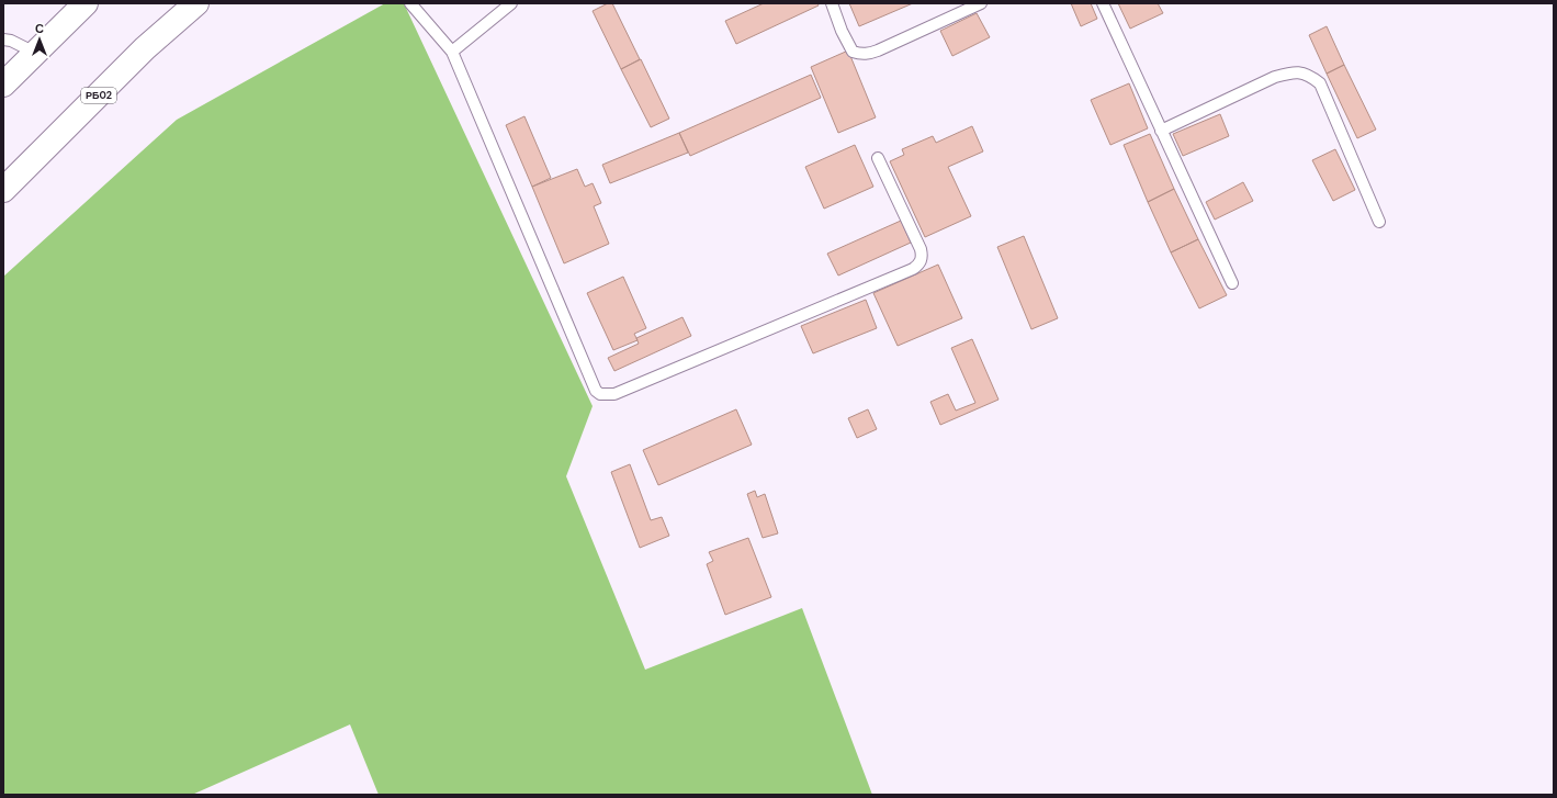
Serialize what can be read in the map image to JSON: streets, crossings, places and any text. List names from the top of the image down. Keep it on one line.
{"streets":{"highway":["РБ02"]},"north":"top"}
